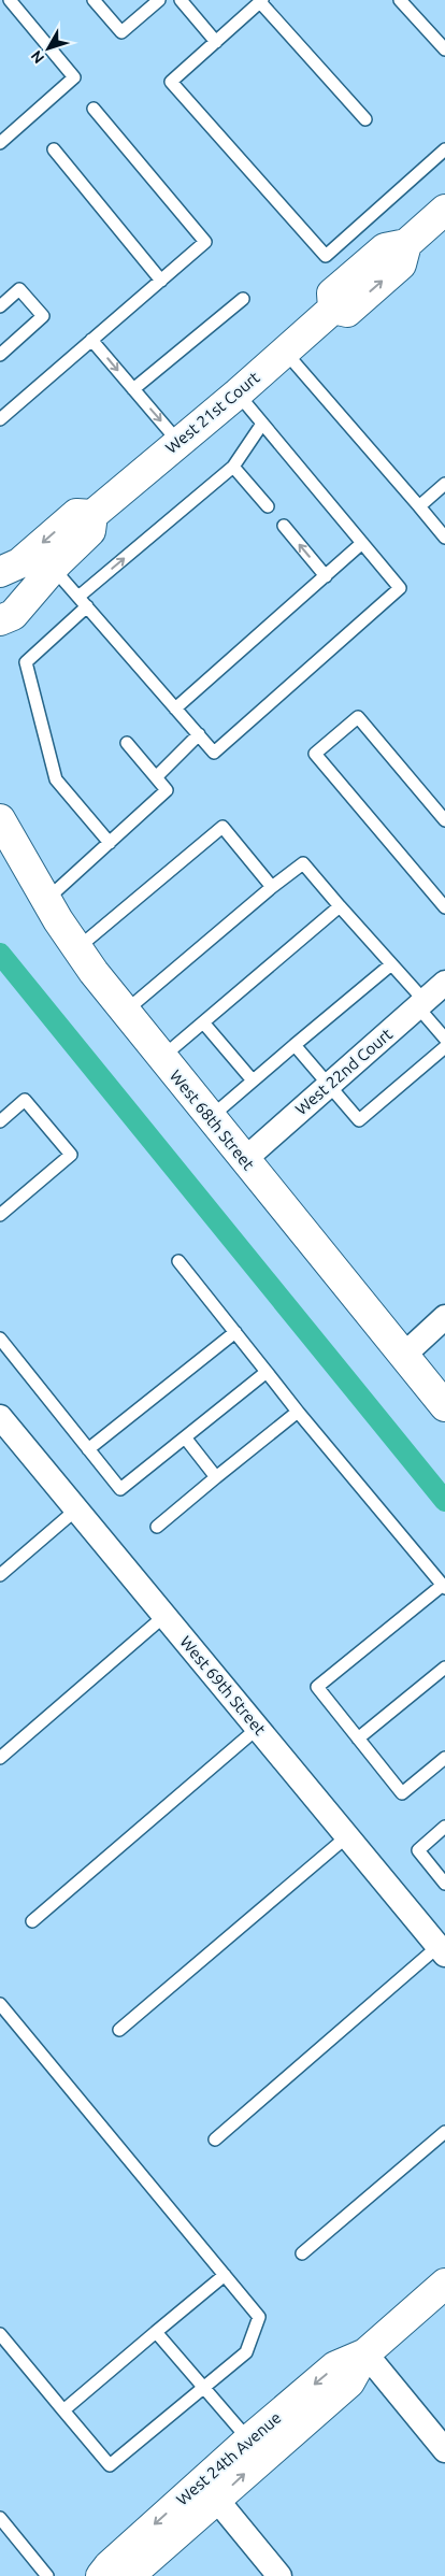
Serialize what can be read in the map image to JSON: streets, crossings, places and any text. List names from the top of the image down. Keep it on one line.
{"streets":{"street":["West 21st Court","West 22nd Court","West 68th Street","West 69th Street","West 24th Avenue"]},"crossings":[["West 22nd Court","West 68th Street"]],"north":"bottom left"}
